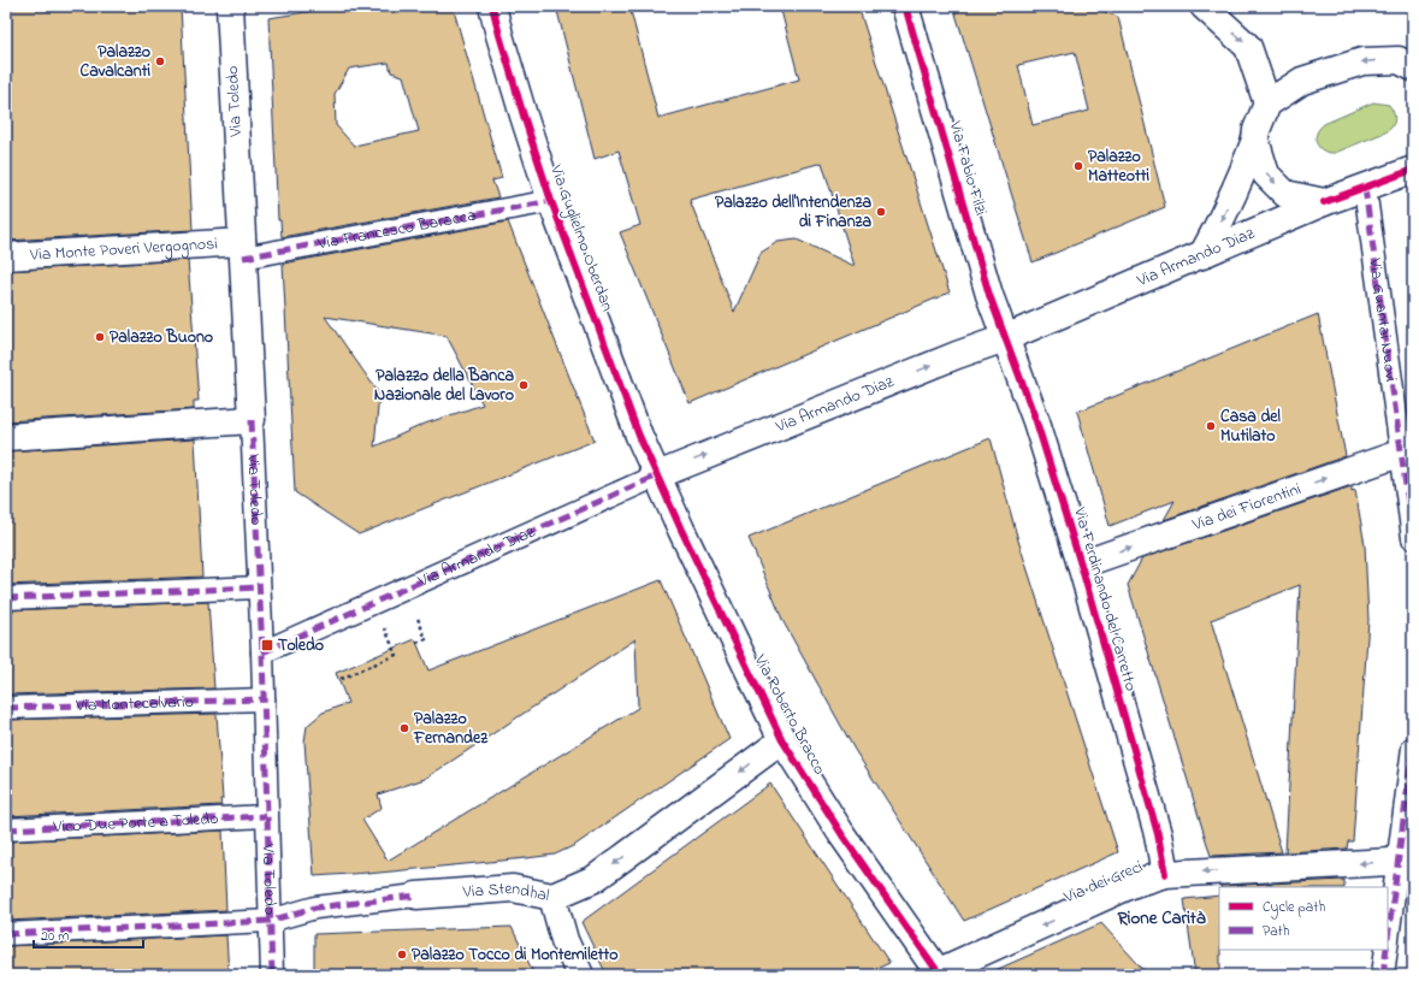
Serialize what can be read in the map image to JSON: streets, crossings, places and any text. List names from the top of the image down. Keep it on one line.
{"streets":{"street":["Via Toledo","Via Fabio Filzi","Via Francesco Baracca","Via Guglielmo Oberdan","Via Monte Poveri Vergognosi","Via Armando Diaz","Via Guantai Nuovi","Via dei Fiorentini","Via Ferdinando del Carretto","Via Montecalvario","Via Roberto Bracco","Vico Due Porte a Toledo","Via dei Greci","Via Stendhal"]},"crossings":[["Via Toledo","Via Francesco Baracca"],["Via Toledo","Via Monte Poveri Vergognosi"],["Via Toledo","Via Armando Diaz"],["Via Toledo","Via Montecalvario"],["Via Toledo","Vico Due Porte a Toledo"],["Via Toledo","Via Stendhal"],["Via Fabio Filzi","Via Armando Diaz"],["Via Fabio Filzi","Via Ferdinando del Carretto"],["Via Francesco Baracca","Via Guglielmo Oberdan"],["Via Francesco Baracca","Via Monte Poveri Vergognosi"],["Via Guglielmo Oberdan","Via Armando Diaz"],["Via Guglielmo Oberdan","Via Roberto Bracco"],["Via Armando Diaz","Via Guantai Nuovi"],["Via Armando Diaz","Via Ferdinando del Carretto"],["Via Armando Diaz","Via Roberto Bracco"],["Via Guantai Nuovi","Via dei Fiorentini"],["Via dei Fiorentini","Via Ferdinando del Carretto"],["Via Ferdinando del Carretto","Via dei Greci"],["Via Roberto Bracco","Via dei Greci"],["Via Roberto Bracco","Via Stendhal"]],"one_way":["Via dei Fiorentini","Via dei Greci"],"districts":["Rione Carità"],"places":{"other":["Palazzo Cavalcanti","Palazzo Matteotti","Palazzo dell'Intendenza di Finanza","Palazzo Buono","Palazzo della Banca Nazionale del Lavoro","Casa del Mutilato","Palazzo Fernandez","Palazzo Tocco di Montemiletto"],"transit":["Toledo"]},"legend":["Cycle path","Path"],"scale_bar":"20 m"}
